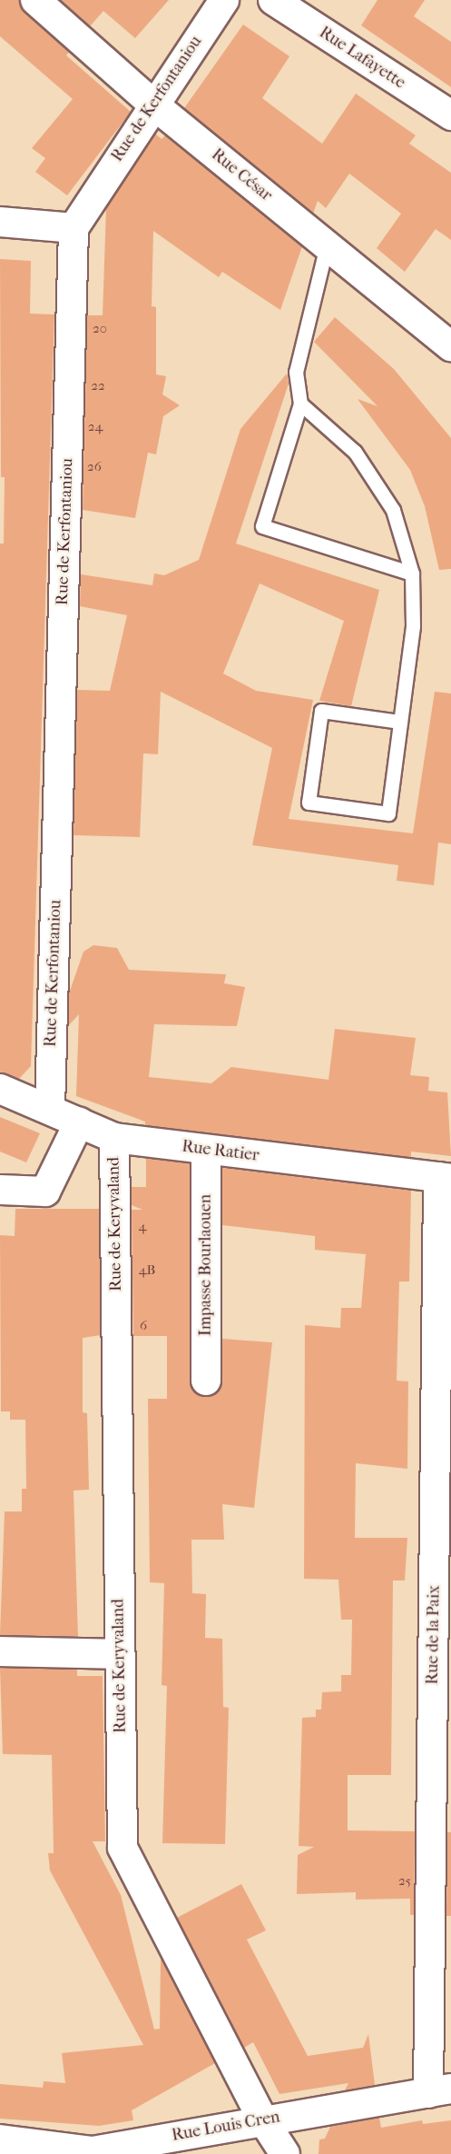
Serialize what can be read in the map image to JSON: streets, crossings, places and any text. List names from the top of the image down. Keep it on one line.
{"streets":{"street":["Rue Lafayette","Rue de Kerfontaniou","Rue César","Rue Ratier","Rue de Keryvaland","Impasse Bourlaouen","Rue de la Paix","Rue Louis Cren"]},"crossings":[["Rue de Kerfontaniou","Rue César"],["Rue de Kerfontaniou","Rue Ratier"],["Rue Ratier","Rue de Keryvaland"],["Rue Ratier","Impasse Bourlaouen"],["Rue Ratier","Rue de la Paix"],["Rue de Keryvaland","Rue Louis Cren"],["Rue de la Paix","Rue Louis Cren"]],"house_numbers":["20","22","24","26","4","4B","6","25"]}
